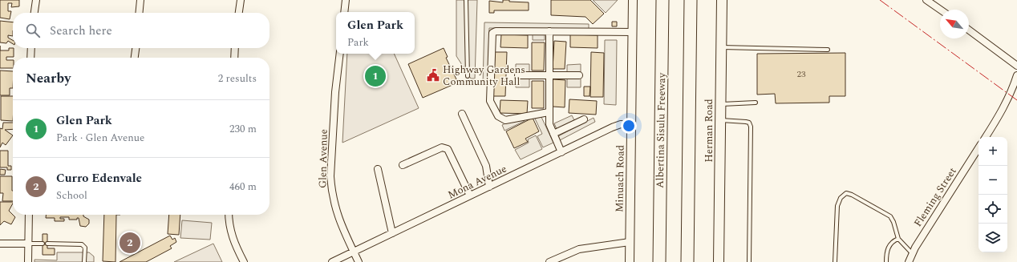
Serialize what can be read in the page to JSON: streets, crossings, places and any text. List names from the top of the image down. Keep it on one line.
{"streets":{"highway":["Albertina Sisulu Freeway"],"main road":["Herman Road"],"street":["Glen Avenue","Minuach Road","Mona Avenue","Fleming Street"]},"crossings":[["Glen Avenue","Mona Avenue"],["Minuach Road","Mona Avenue"]],"places":{"public building":["Highway Gardens Community Hall"]},"house_numbers":["23"],"north":"top left","page":{"popup":["Glen Park","Park"],"search":"Search here","heading":["Nearby","2 results"],"pins":["1","2"],"list":[{"mark":"1","name":"Glen Park","note":"Park · Glen Avenue","value":"230 m"},{"mark":"2","name":"Curro Edenvale","note":"School","value":"460 m"}],"map_buttons":["+","−"]}}
